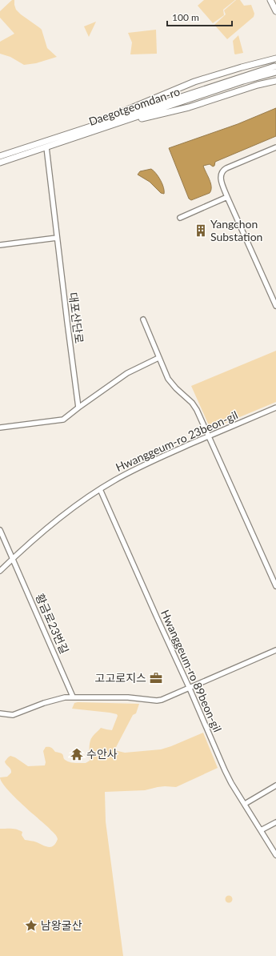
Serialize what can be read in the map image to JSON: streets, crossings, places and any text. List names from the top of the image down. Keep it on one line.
{"streets":{"main road":["Daegotgeomdan-ro"],"street":["대포산단로","Hwanggeum-ro 23beon-gil","황금로23번길","Hwanggeum-ro 89beon-gil"]},"crossings":[["Daegotgeomdan-ro","대포산단로"],["Hwanggeum-ro 23beon-gil","황금로23번길"],["Hwanggeum-ro 23beon-gil","Hwanggeum-ro 89beon-gil"]],"places":{"building":["Yangchon Substation"],"office":["고고로지스"],"temple":["수안사"],"place":["남왕굴산"]},"scale_bar":"100 m"}
